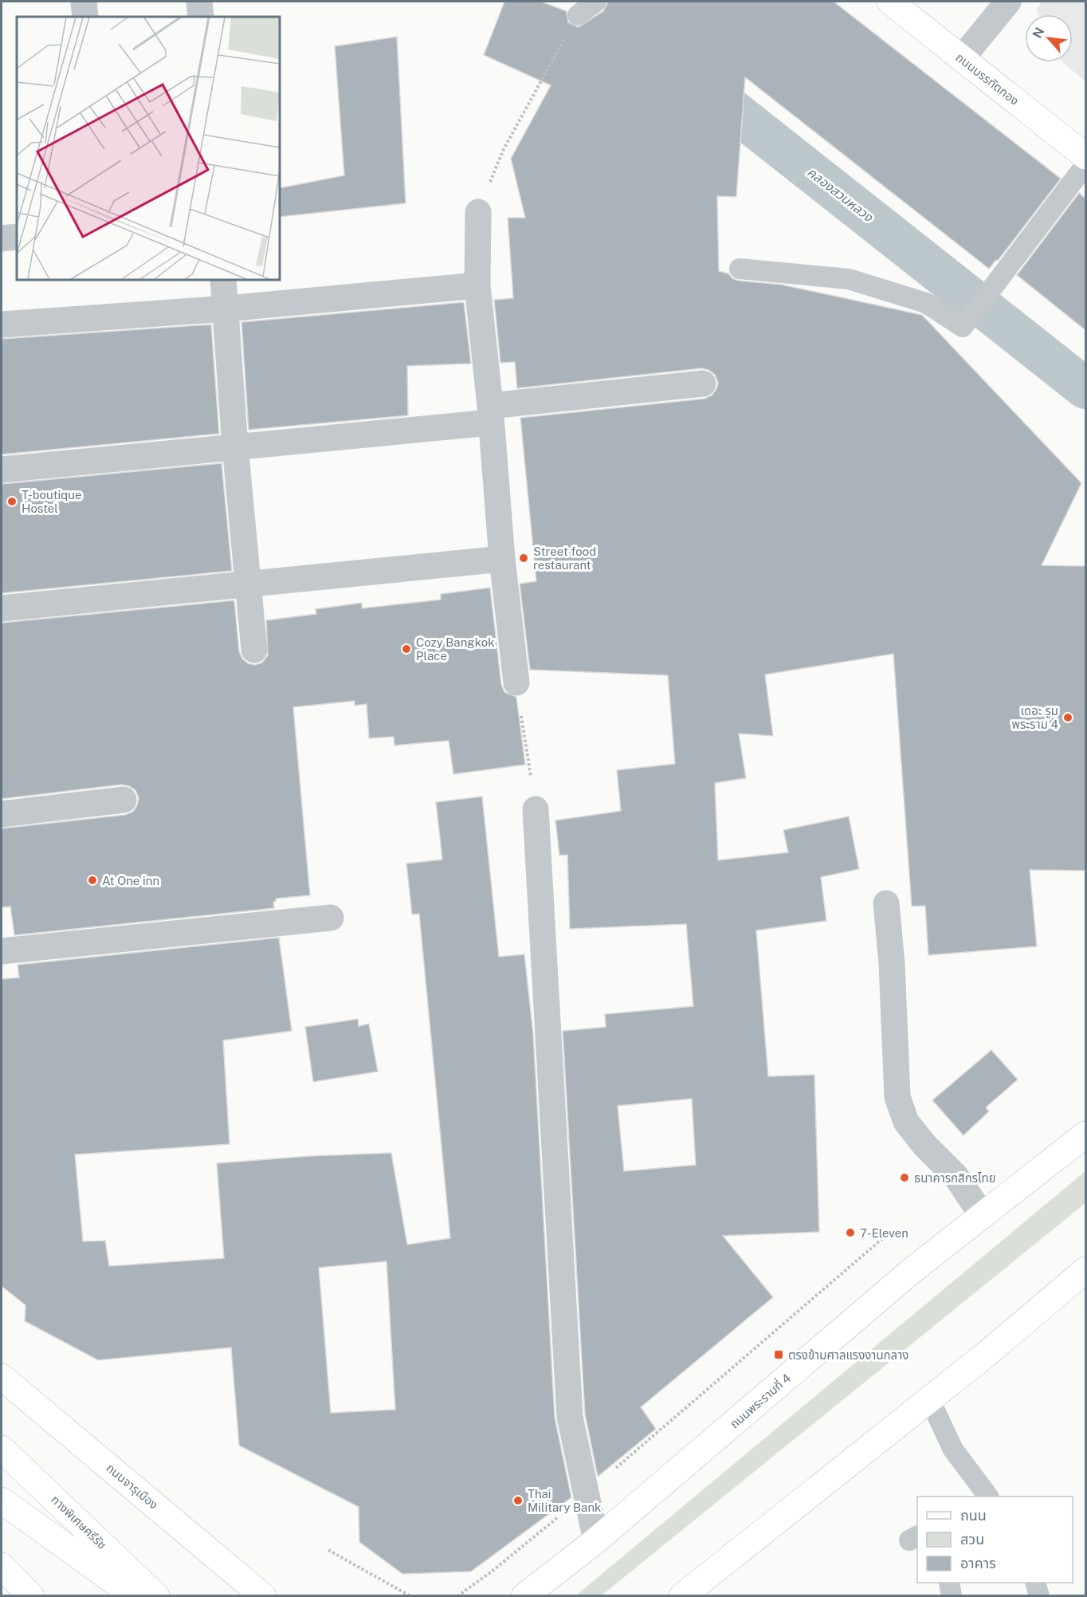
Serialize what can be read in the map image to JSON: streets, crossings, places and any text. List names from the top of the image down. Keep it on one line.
{"streets":{"main road":["ถนนบรรทัดทอง","ถนนพระรามที่ 4","ถนนจารุเมือง","ทางพิเศษศรีรัช"]},"water":["คลองสวนหลวง"],"places":{"other":["T-boutique Hostel","Street food restaurant","Cozy Bangkok Place","เดอะ รูม พระราม 4","At One inn","ธนาคารกสิกรไทย","7-Eleven","Thai Military Bank"],"transit":["ตรงข้ามศาลแรงงานกลาง"]},"legend":["ถนน","สวน","อาคาร"],"north":"top left"}
